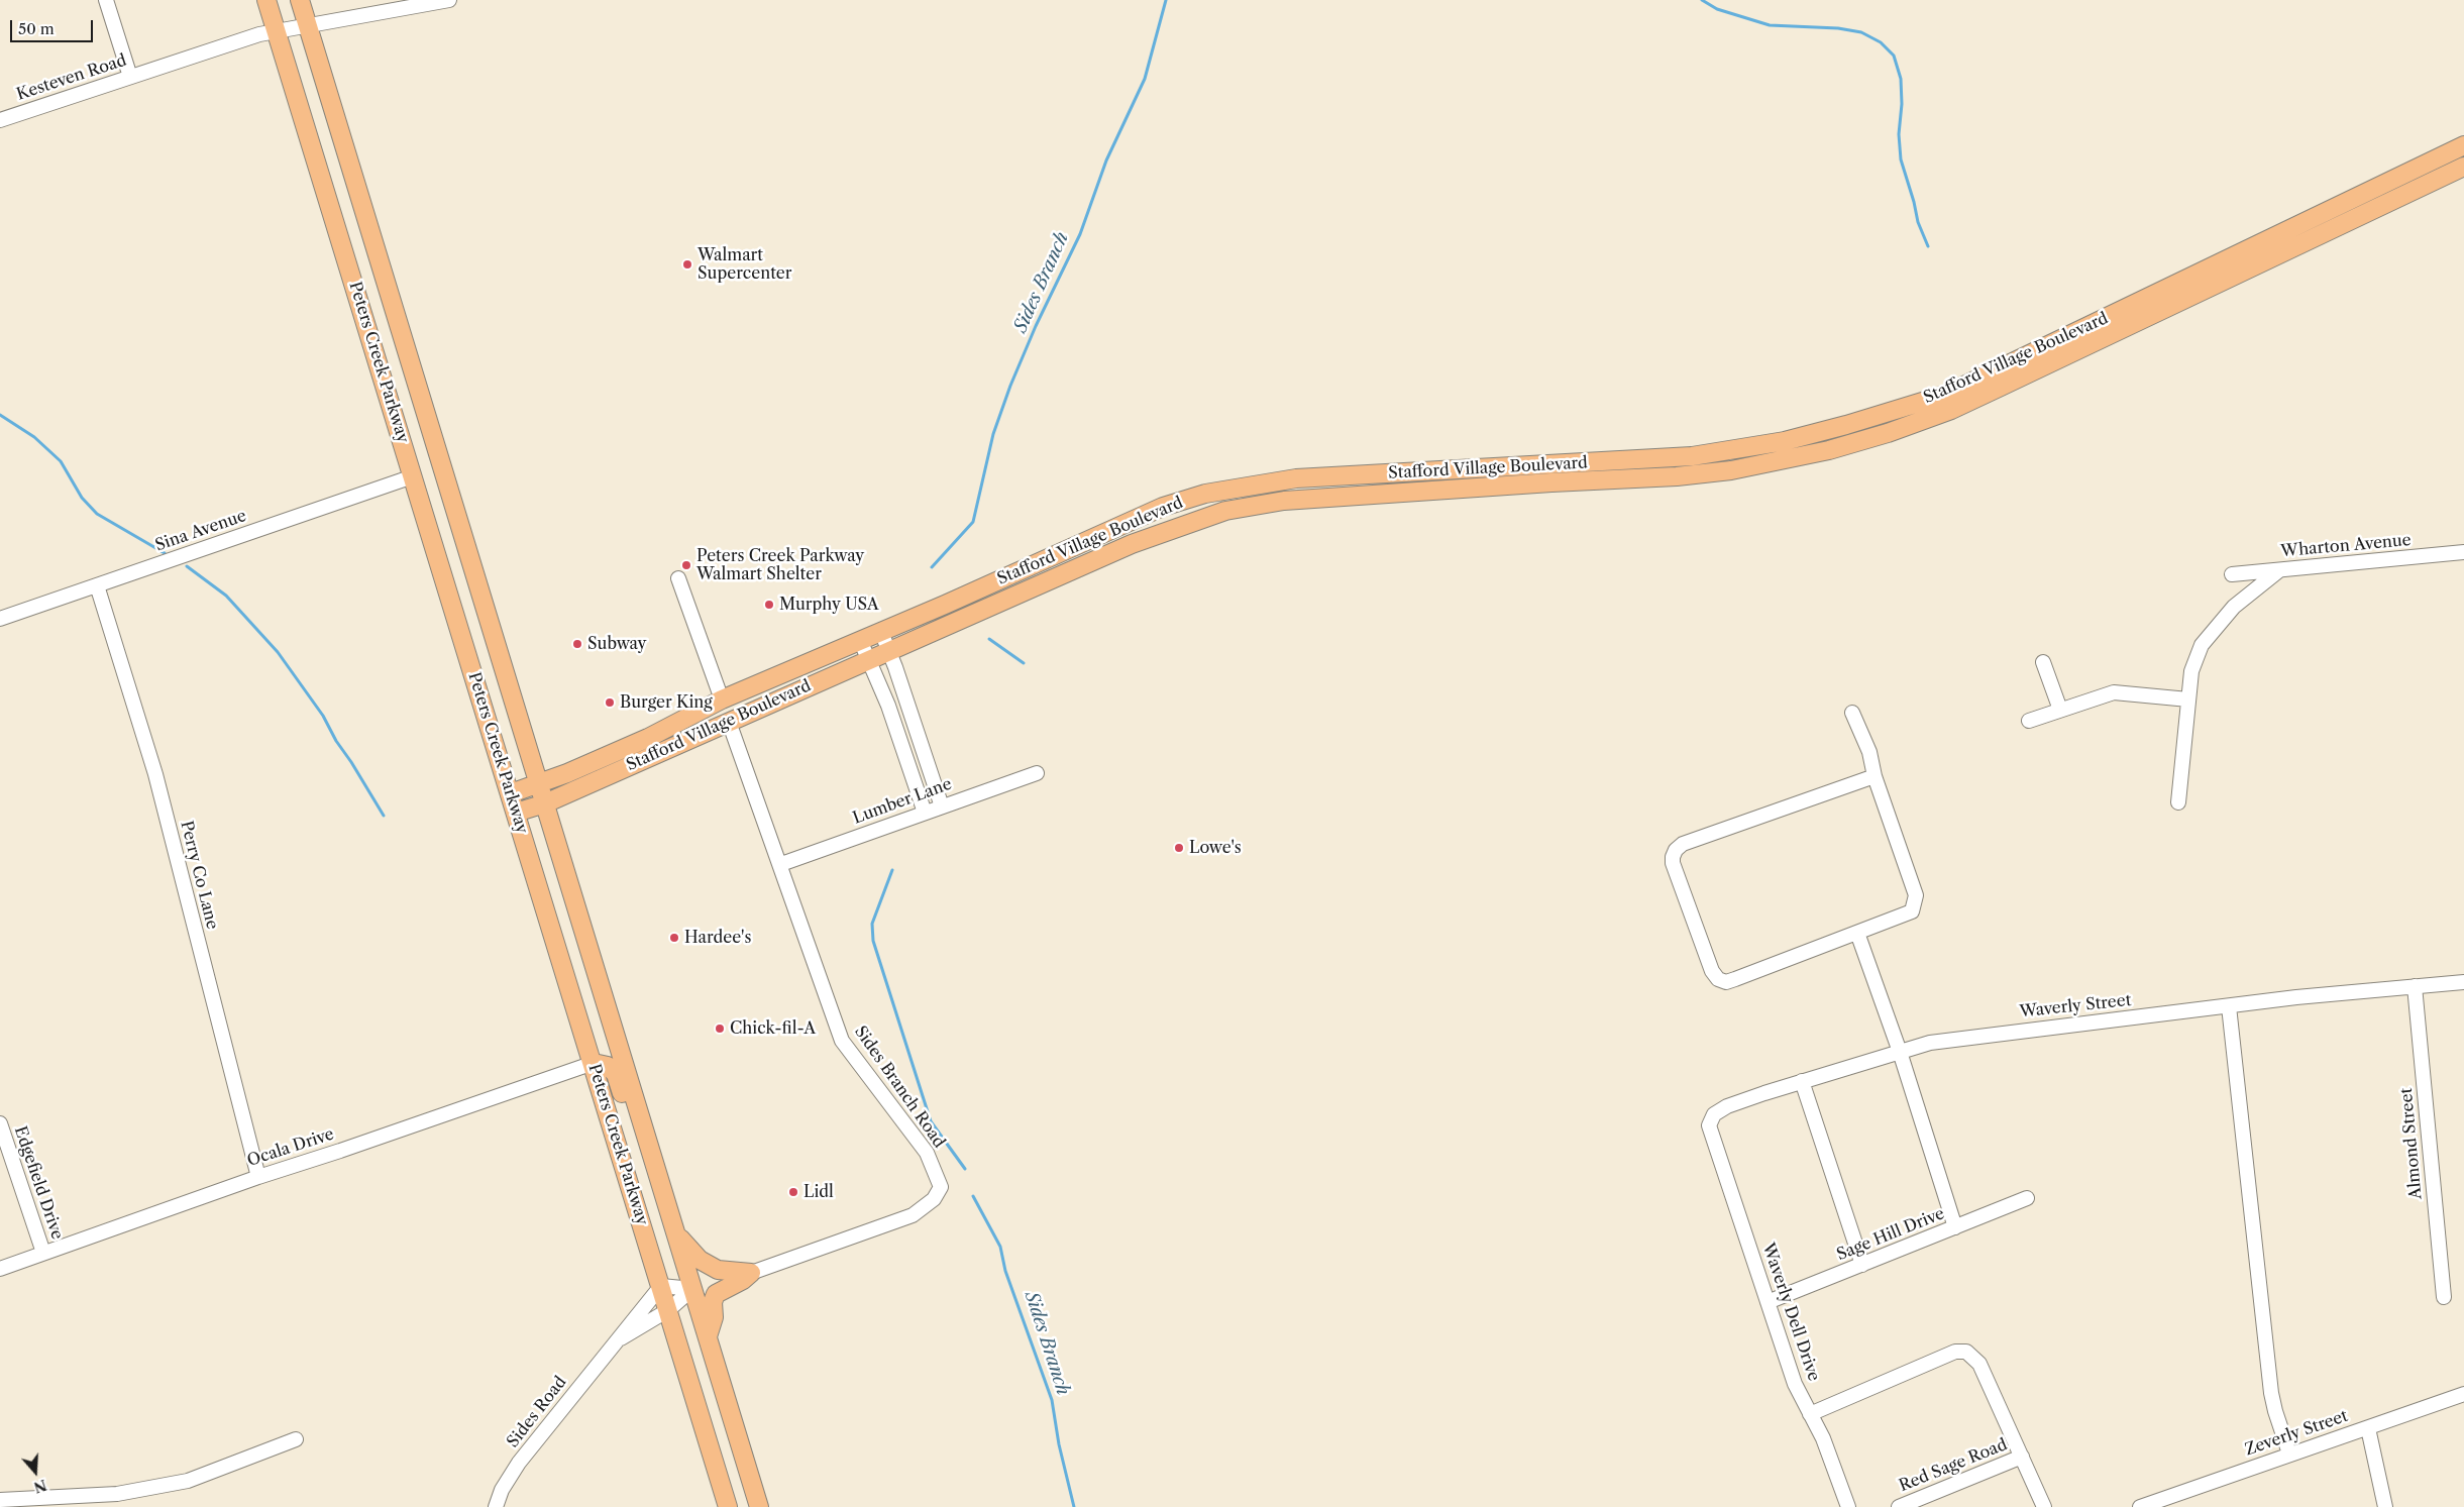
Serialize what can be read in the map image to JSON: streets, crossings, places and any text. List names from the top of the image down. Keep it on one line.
{"streets":{"main road":["Stafford Village Boulevard","Peters Creek Parkway"],"street":["Kesteven Road","Sina Avenue","Wharton Avenue","Lumber Lane","Perry Co Lane","Waverly Street","Sides Branch Road","Almond Street","Ocala Drive","Edgefield Drive","Sage Hill Drive","Waverly Dell Drive","Sides Road","Zeverly Street","Red Sage Road"]},"crossings":[["Kesteven Road","Peters Creek Parkway"],["Stafford Village Boulevard","Peters Creek Parkway"],["Stafford Village Boulevard","Sides Branch Road"],["Peters Creek Parkway","Sina Avenue"],["Peters Creek Parkway","Ocala Drive"],["Peters Creek Parkway","Sides Road"],["Sina Avenue","Perry Co Lane"],["Lumber Lane","Sides Branch Road"],["Perry Co Lane","Ocala Drive"],["Waverly Street","Almond Street"],["Waverly Street","Waverly Dell Drive"],["Ocala Drive","Edgefield Drive"],["Sage Hill Drive","Waverly Dell Drive"]],"water":["Sides Branch"],"places":["Walmart Supercenter","Peters Creek Parkway Walmart Shelter","Murphy USA","Subway","Burger King","Lowe's","Hardee's","Chick-fil-A","Lidl"],"scale_bar":"50 m","north":"bottom"}
